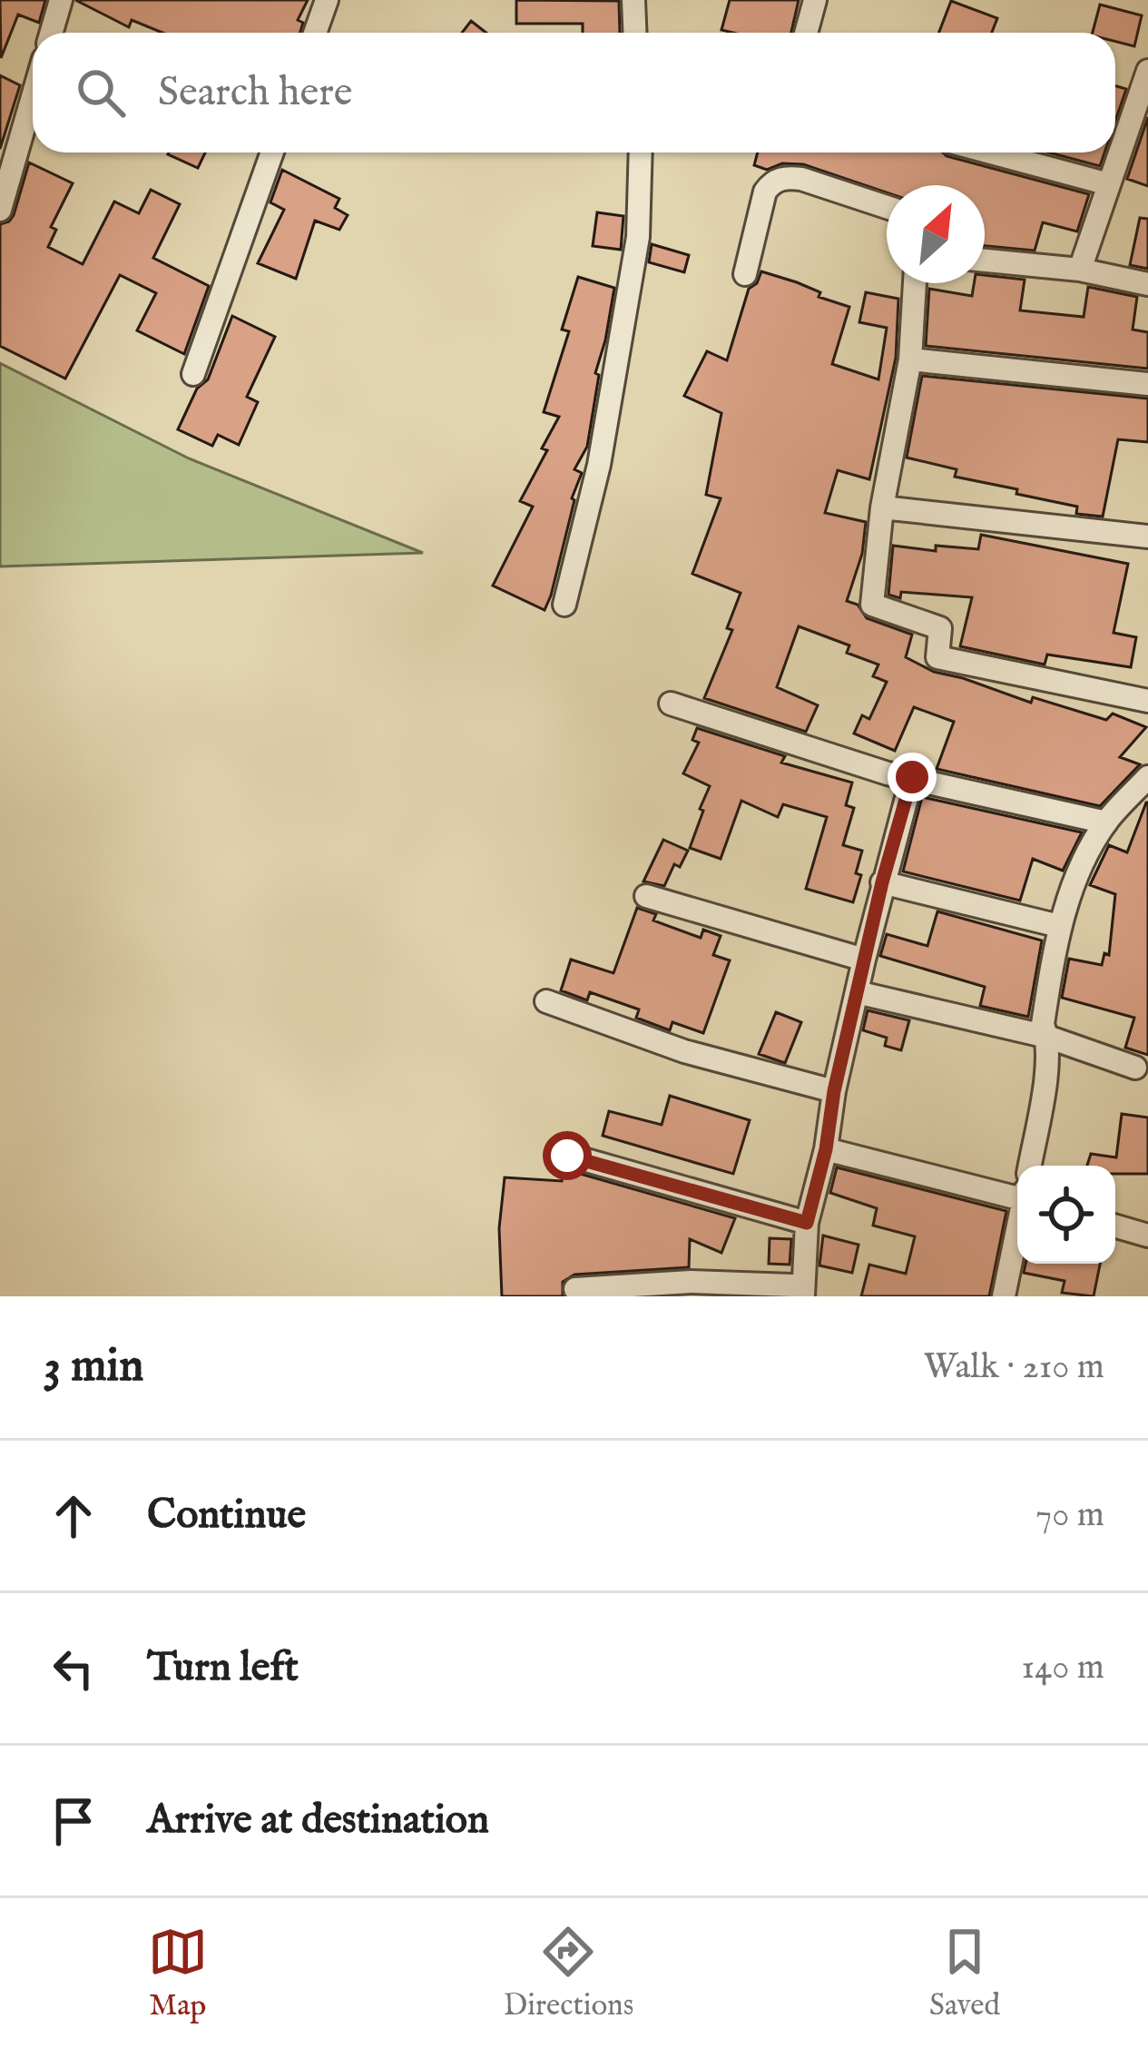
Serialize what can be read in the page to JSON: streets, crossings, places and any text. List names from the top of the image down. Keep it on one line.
{"north":"top right","page":{"search":"Search here","heading":["3 min","Walk · 210 m"],"list":[["Continue","70 m"],["Turn left","140 m"],"Arrive at destination"],"nav":["Map","Directions","Saved"]}}
